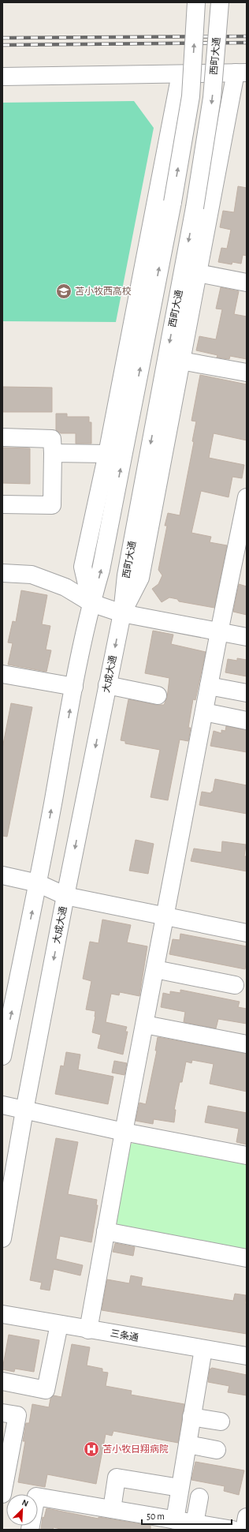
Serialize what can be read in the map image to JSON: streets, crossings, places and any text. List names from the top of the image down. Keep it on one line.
{"streets":{"street":["西町大通","大成大通","三条通"]},"crossings":[["西町大通","大成大通"]],"places":{"school or university":["苫小牧西高校"],"hospital":["苫小牧日翔病院"]},"scale_bar":"50 m","north":"top right"}
